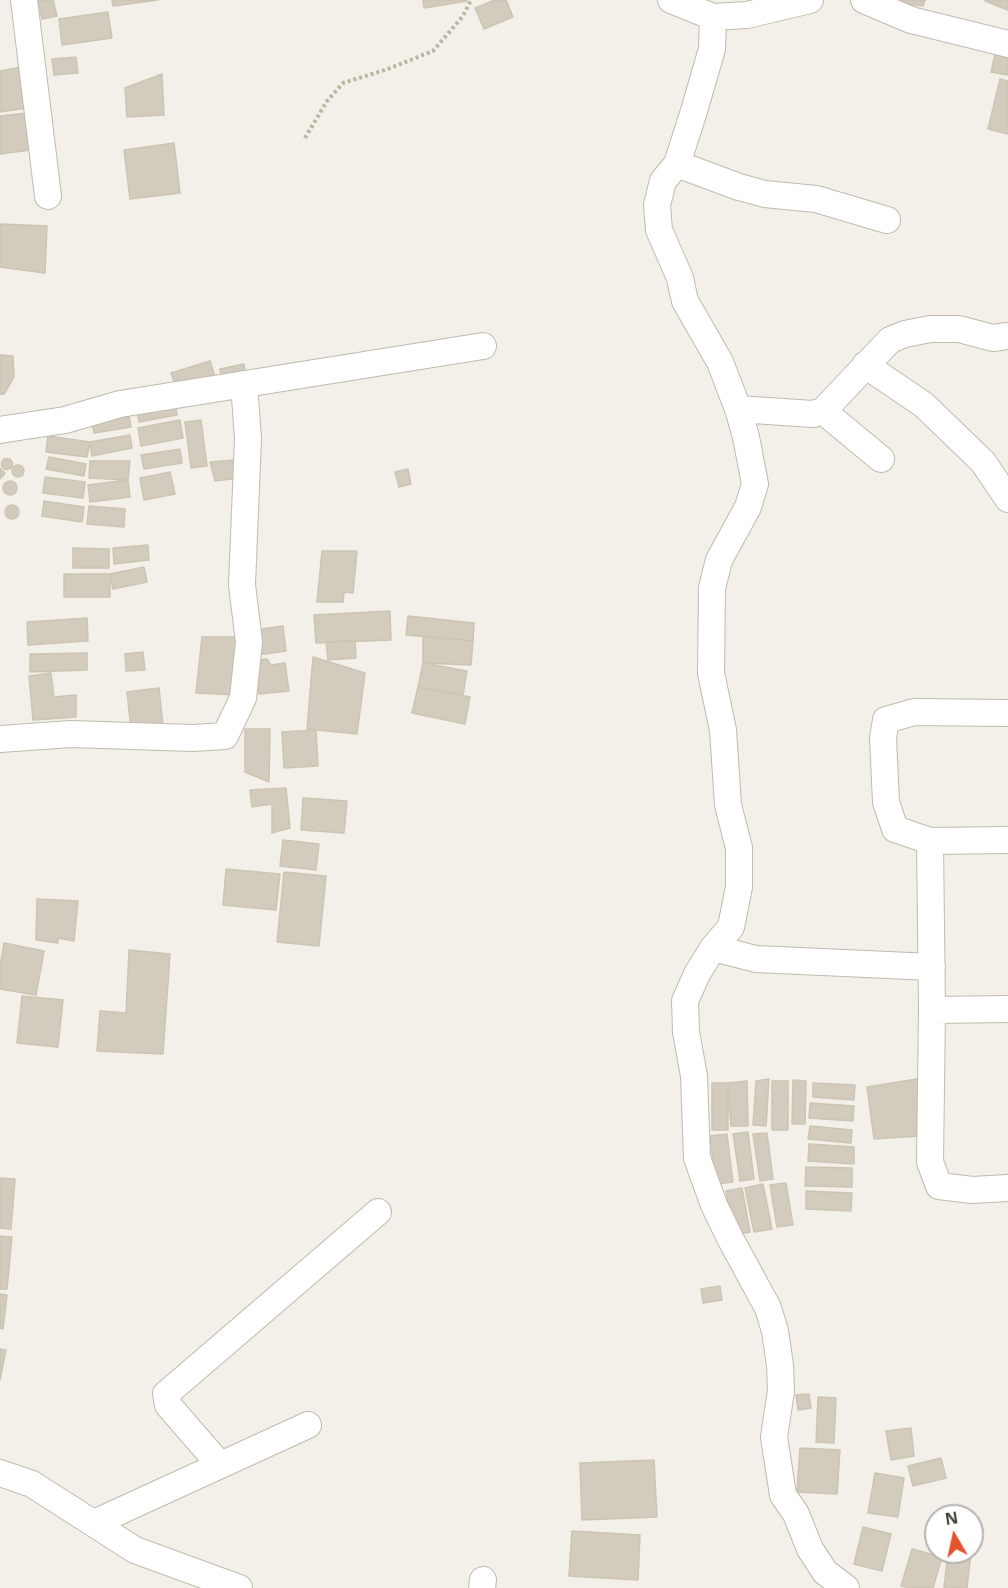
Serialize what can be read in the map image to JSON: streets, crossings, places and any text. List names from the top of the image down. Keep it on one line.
{"north":"top"}
